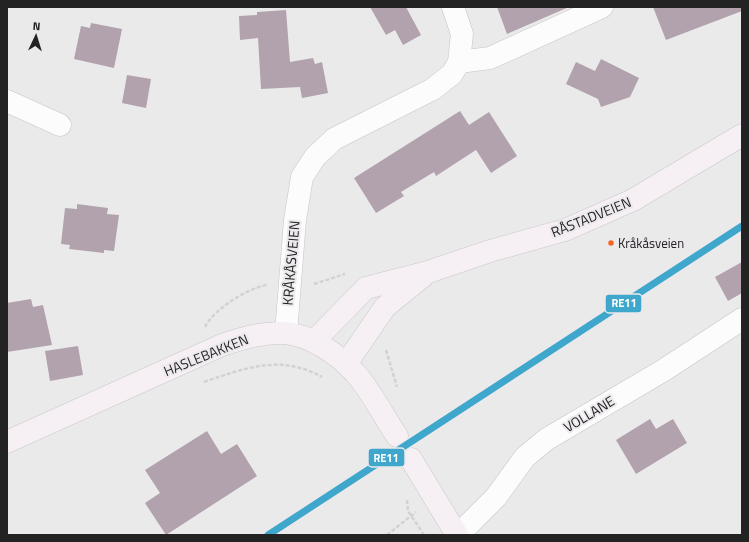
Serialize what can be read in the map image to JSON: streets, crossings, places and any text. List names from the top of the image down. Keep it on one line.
{"streets":{"main road":["RÅSTADVEIEN","HASLEBAKKEN"],"street":["KRÅKÅSVEIEN","VOLLANE"]},"crossings":[["RÅSTADVEIEN","HASLEBAKKEN"],["KRÅKÅSVEIEN","HASLEBAKKEN"]],"places":["Kråkåsveien"],"lines":["transit line RE11"],"north":"top"}
